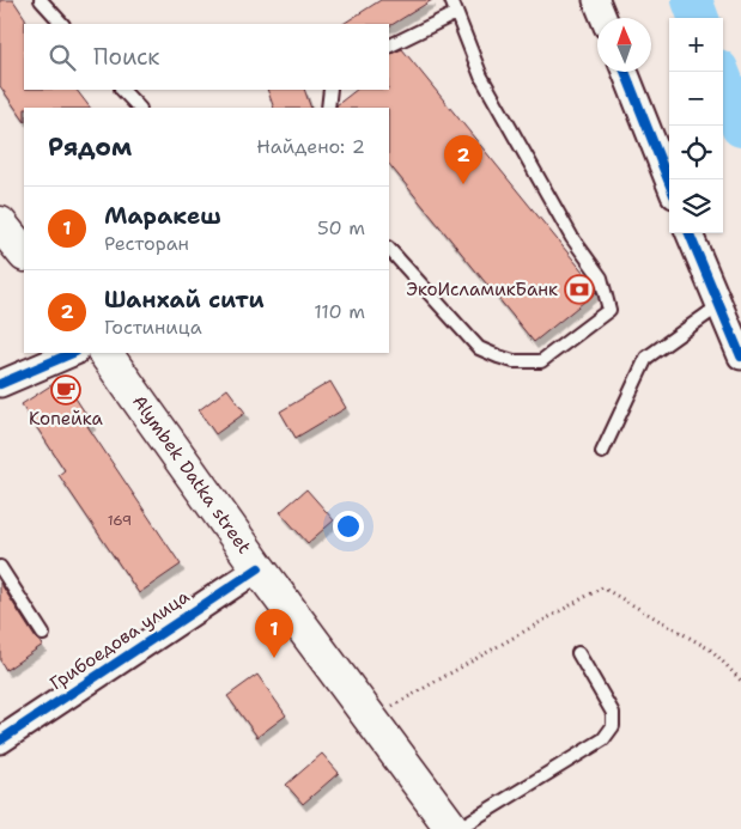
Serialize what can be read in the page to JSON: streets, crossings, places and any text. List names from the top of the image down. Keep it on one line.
{"streets":{"main road":["Alymbek Datka street"],"street":["Грибоедова улица"]},"crossings":[["Alymbek Datka street","Грибоедова улица"]],"places":{"bank":["ЭкоИсламикБанк"],"cafe":["Копейка"]},"house_numbers":["169"],"north":"top","page":{"map_buttons":["+","−"],"search":"Поиск","heading":["Рядом","Найдено: 2"],"pins":["2","1"],"list":[{"mark":"1","name":"Маракеш","note":"Ресторан","value":"50 m"},{"mark":"2","name":"Шанхай сити","note":"Гостиница","value":"110 m"}]}}
